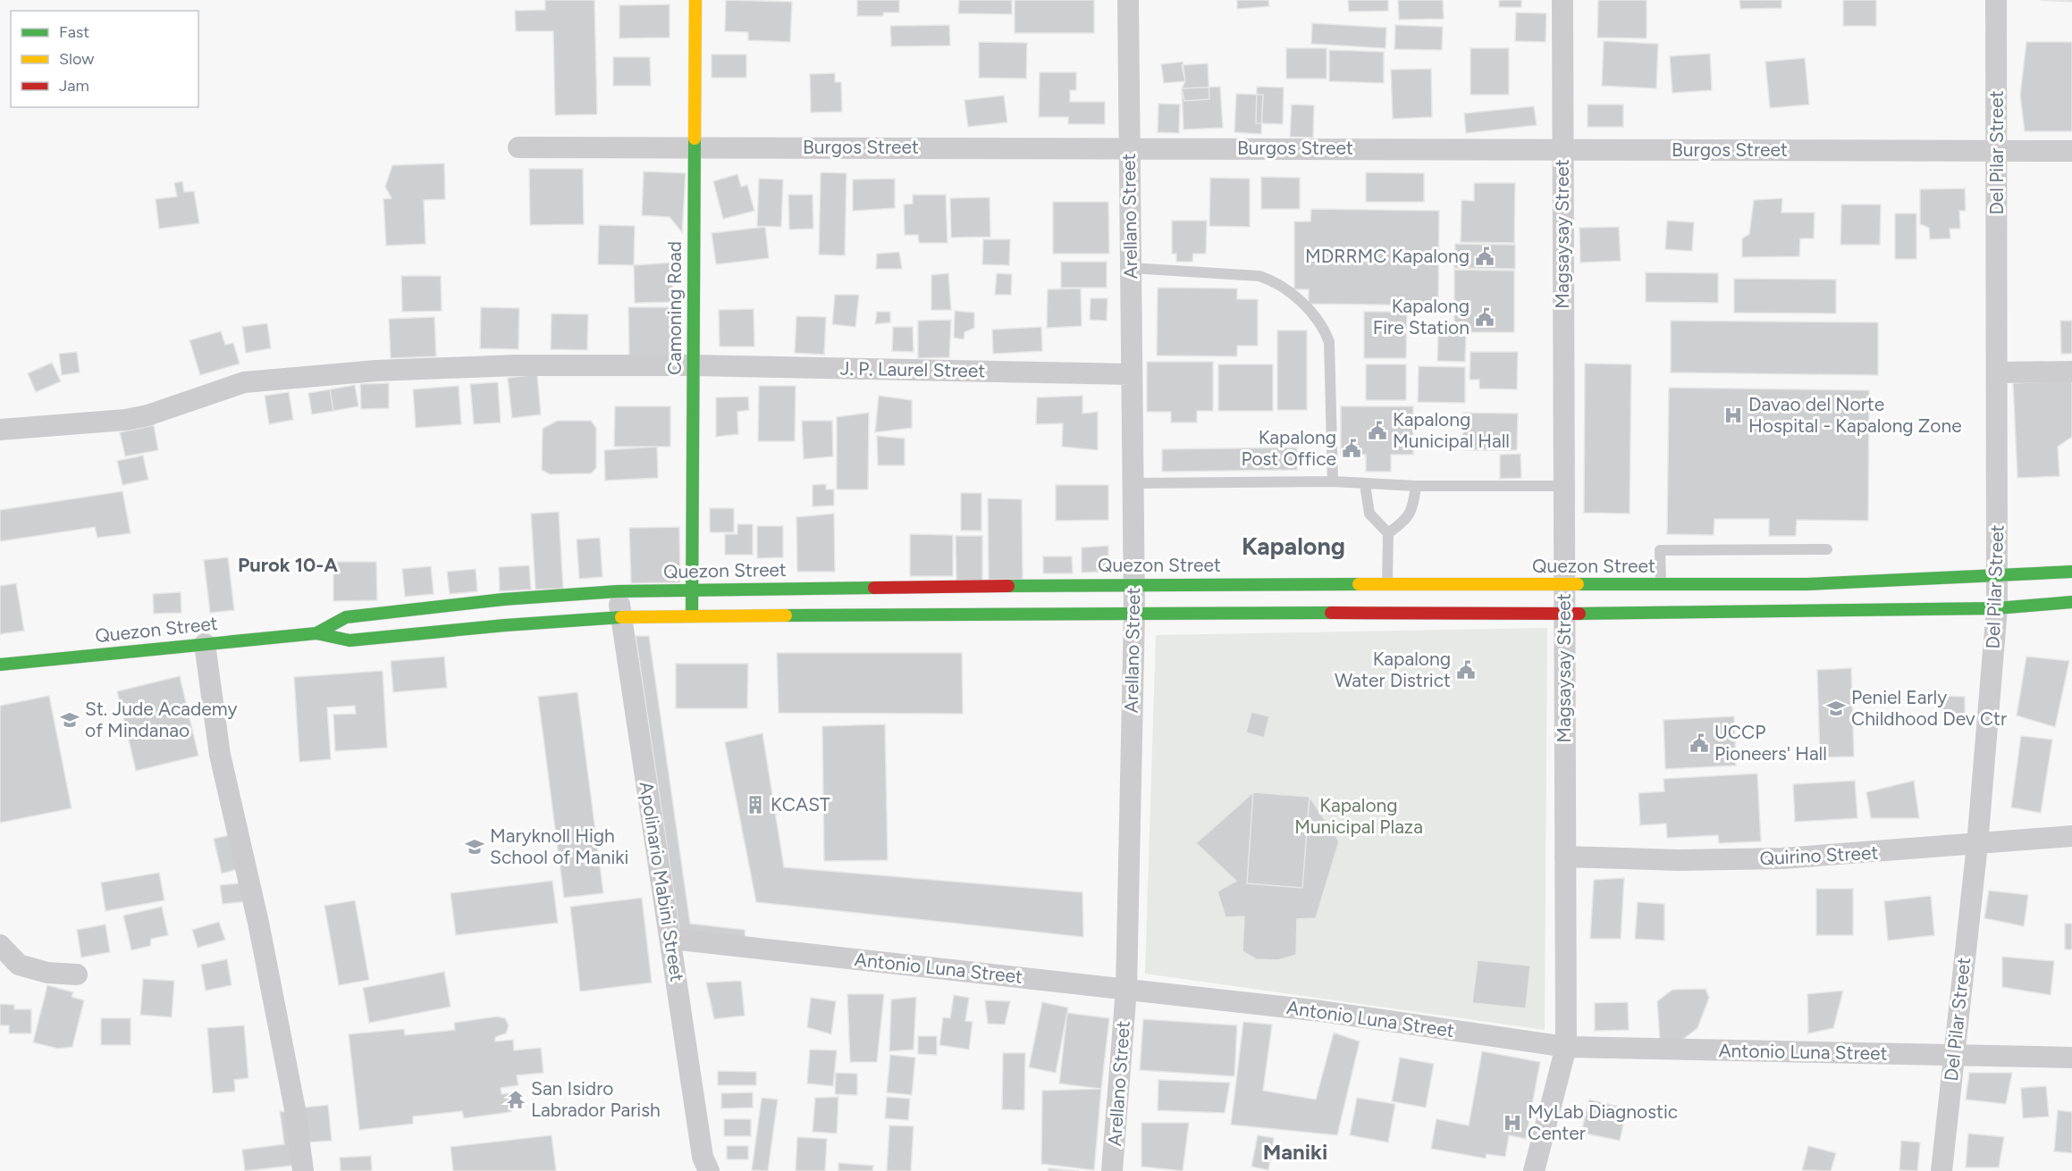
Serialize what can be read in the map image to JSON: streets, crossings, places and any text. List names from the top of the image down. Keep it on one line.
{"streets":{"main road":["Camoning Road","Quezon Street"],"street":["Burgos Street","Del Pilar Street","Arellano Street","Magsaysay Street","J. P. Laurel Street","Quirino Street","Apolinario Mabini Street","Antonio Luna Street"]},"crossings":[["Burgos Street","Del Pilar Street"],["Burgos Street","Arellano Street"],["Burgos Street","Magsaysay Street"],["Burgos Street","Camoning Road"],["Del Pilar Street","Quezon Street"],["Del Pilar Street","Quirino Street"],["Del Pilar Street","Antonio Luna Street"],["Arellano Street","J. P. Laurel Street"],["Arellano Street","Quezon Street"],["Arellano Street","Antonio Luna Street"],["Magsaysay Street","Quezon Street"],["Magsaysay Street","Quirino Street"],["Magsaysay Street","Antonio Luna Street"],["Camoning Road","J. P. Laurel Street"],["Camoning Road","Quezon Street"],["Quezon Street","Apolinario Mabini Street"],["Apolinario Mabini Street","Antonio Luna Street"]],"districts":["Kapalong","Purok 10-A","Maniki"],"parks":["Kapalong Municipal Plaza"],"places":{"public building":["MDRRMC Kapalong","Kapalong Fire Station","Kapalong Municipal Hall","Kapalong Post Office","Kapalong Water District","UCCP Pioneers' Hall"],"hospital":["Davao del Norte Hospital - Kapalong Zone","MyLab Diagnostic Center"],"school or university":["Peniel Early Childhood Dev Ctr","St. Jude Academy of Mindanao","Maryknoll High School of Maniki"],"building":["KCAST"],"temple":["San Isidro Labrador Parish"]},"legend":["Fast","Slow","Jam"]}
